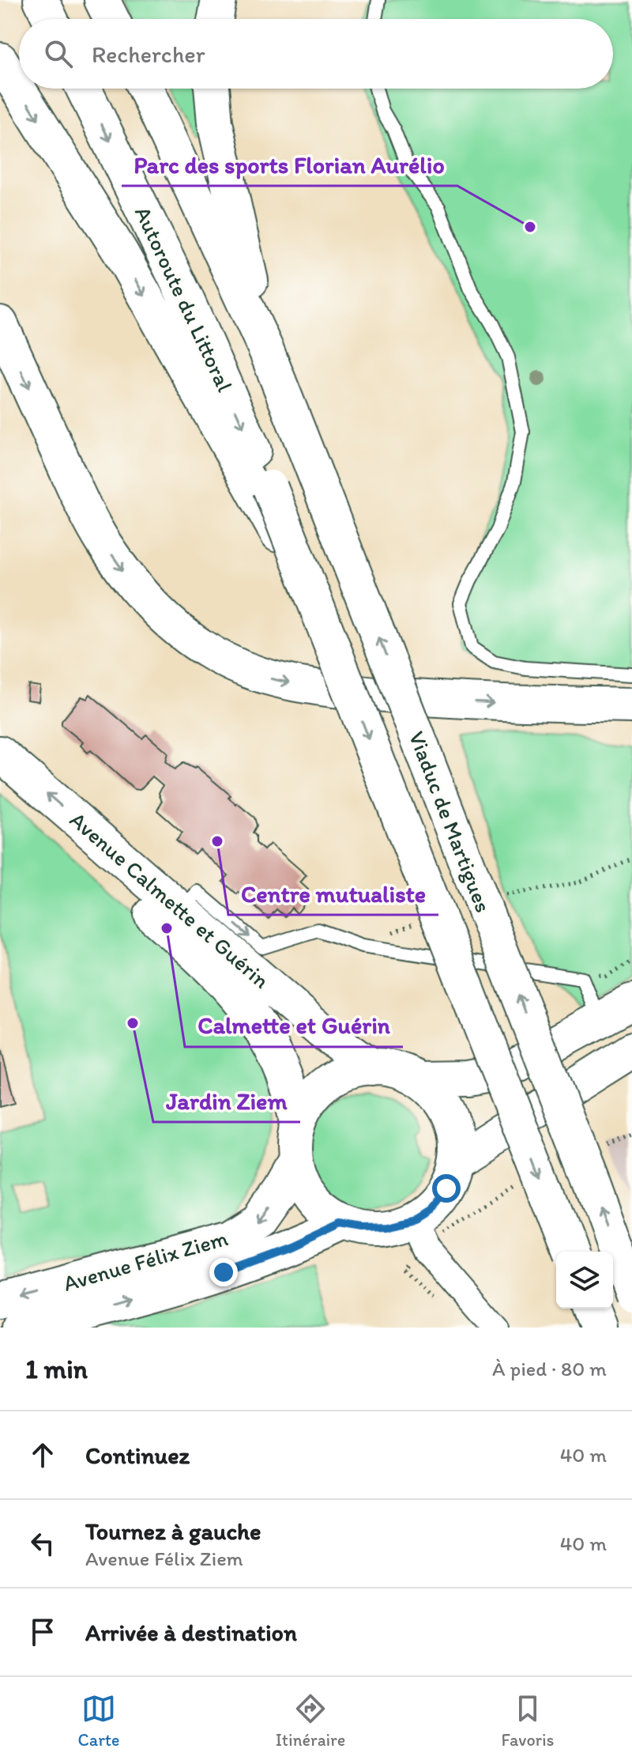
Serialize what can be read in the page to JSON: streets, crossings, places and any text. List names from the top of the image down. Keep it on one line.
{"streets":{"main road":["Autoroute du Littoral","Viaduc de Martigues","Avenue Calmette et Guérin","Avenue Félix Ziem"]},"crossings":[["Autoroute du Littoral","Viaduc de Martigues"],["Avenue Calmette et Guérin","Avenue Félix Ziem"]],"places":["Parc des sports Florian Aurélio","Centre mutualiste","Calmette et Guérin","Jardin Ziem"],"page":{"search":"Rechercher","heading":["1 min","À pied · 80 m"],"list":[["Continuez","40 m"],["Tournez à gauche","Avenue Félix Ziem","40 m"],"Arrivée à destination"],"nav":["Carte","Itinéraire","Favoris"]}}
